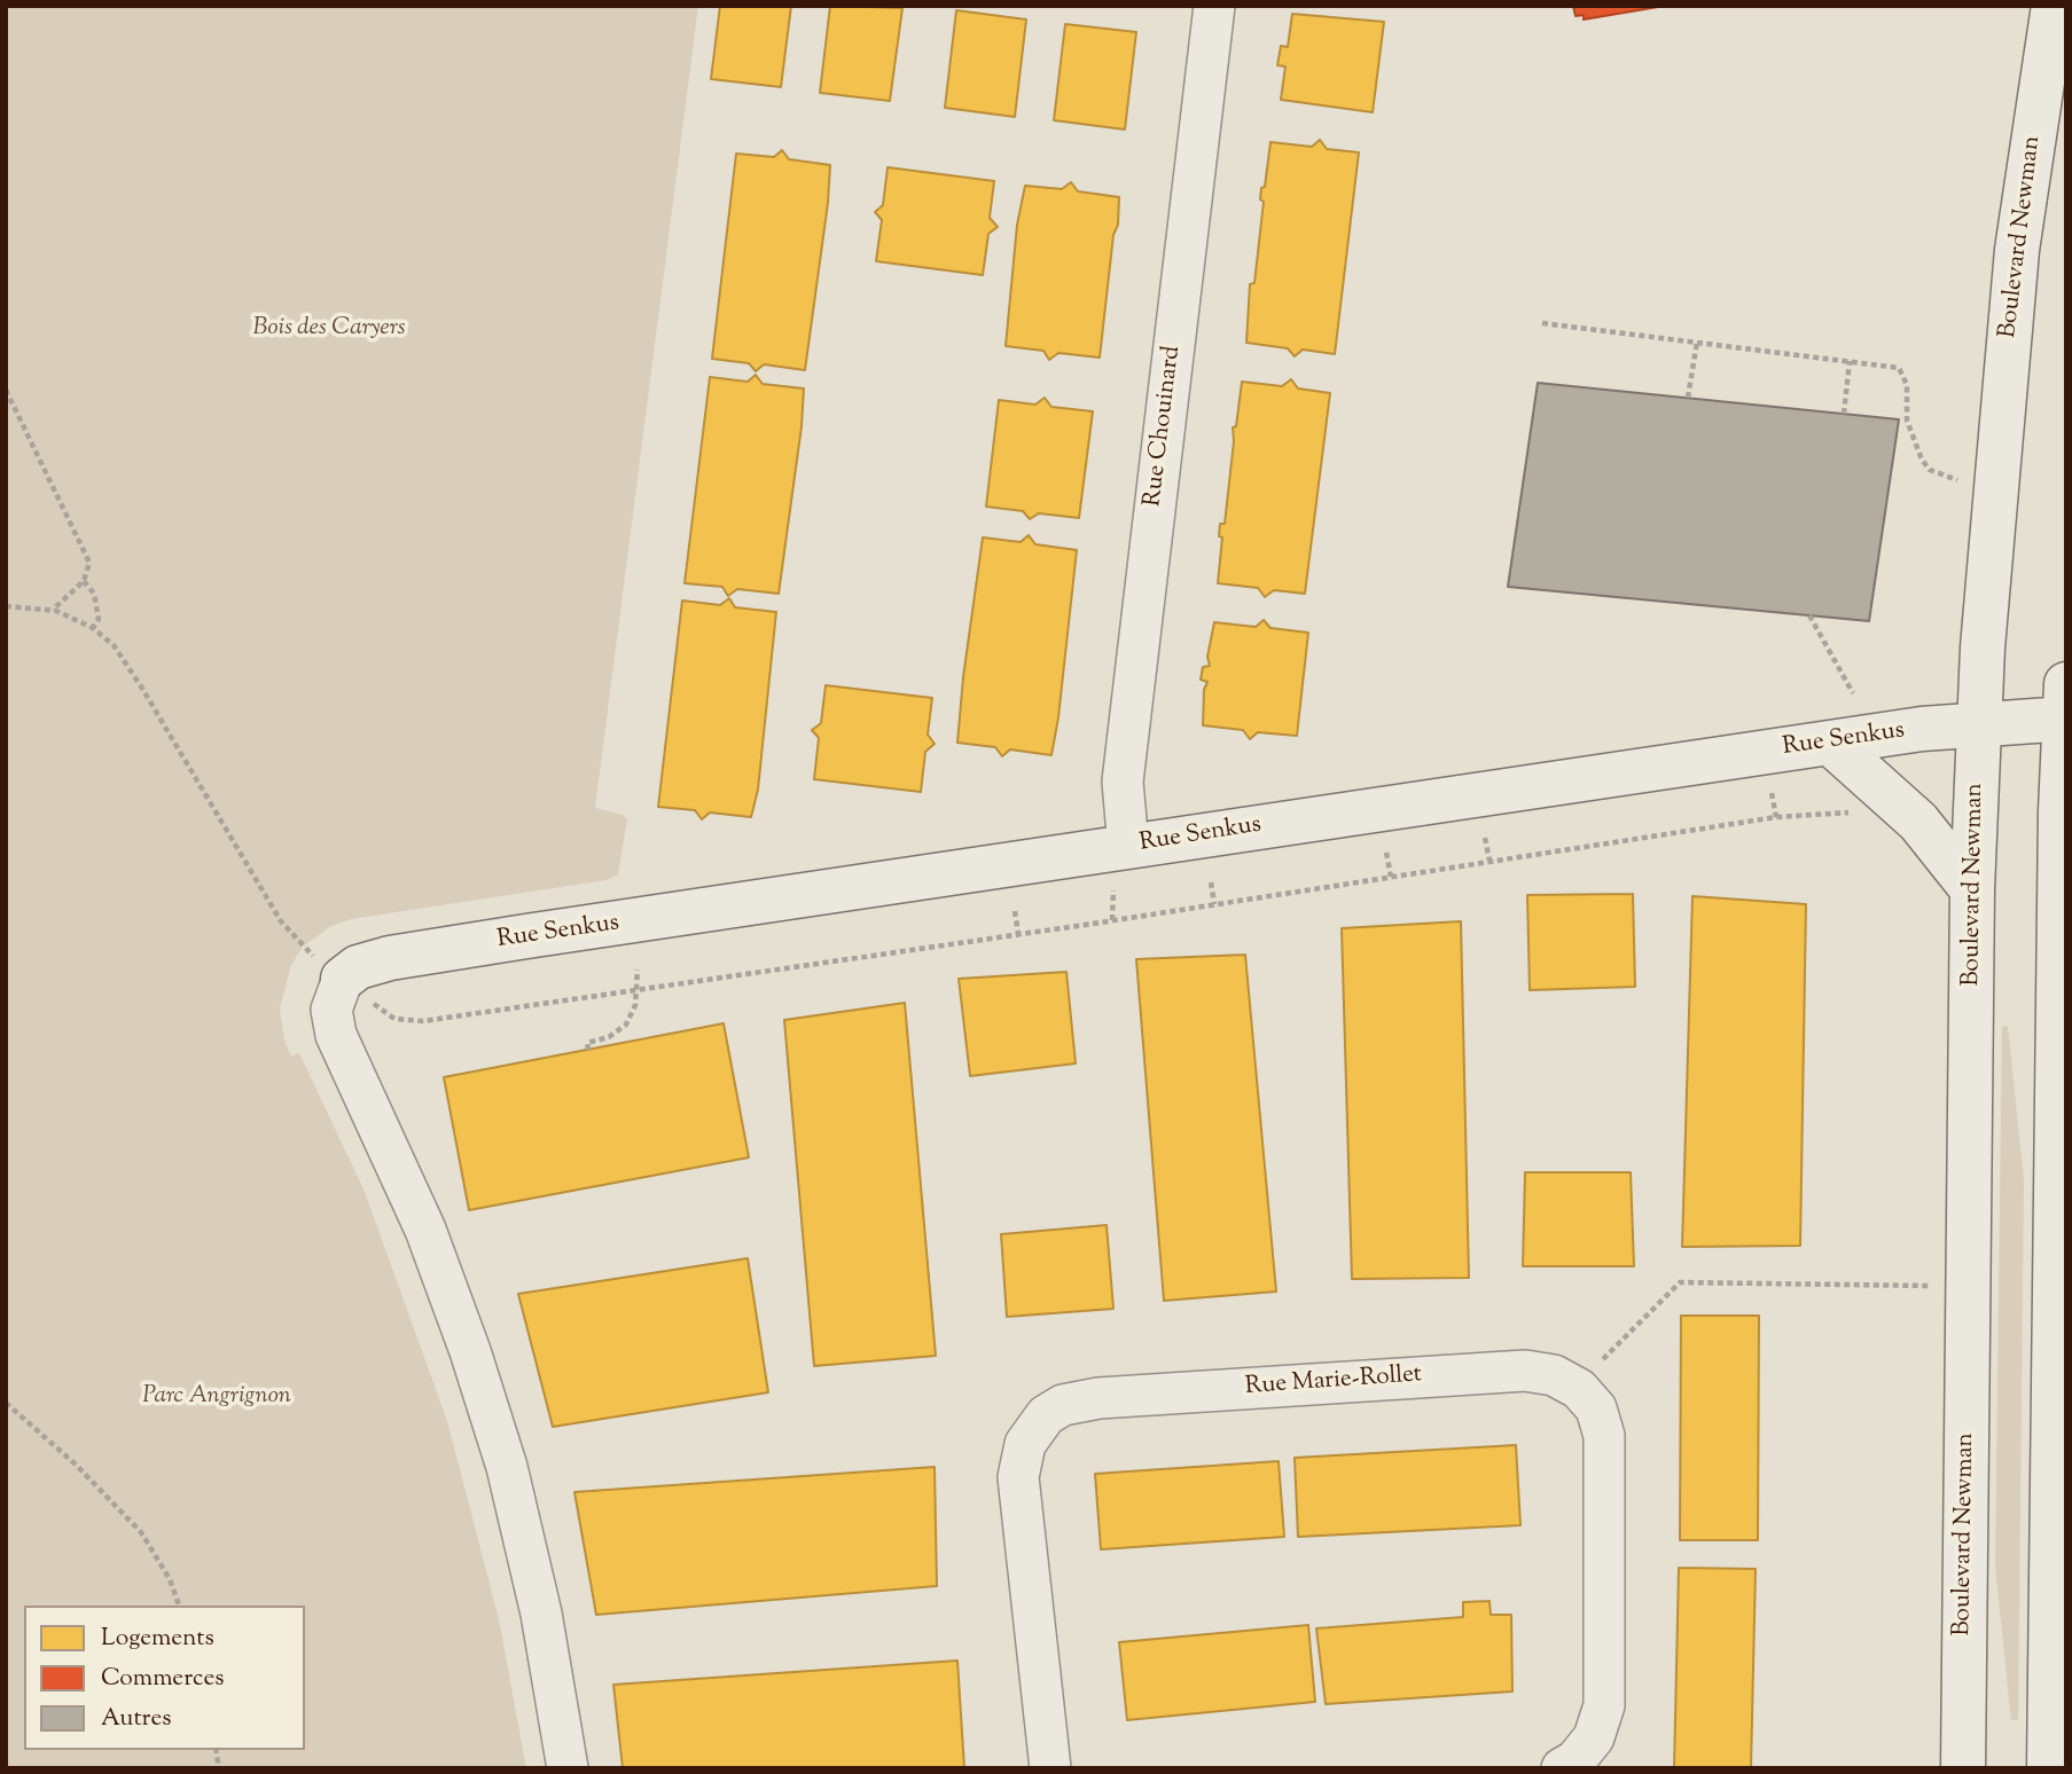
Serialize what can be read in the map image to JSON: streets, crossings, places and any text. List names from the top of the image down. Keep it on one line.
{"streets":{"main road":["Boulevard Newman","Rue Senkus"],"street":["Rue Chouinard","Rue Marie-Rollet"]},"crossings":[["Boulevard Newman","Rue Senkus"],["Rue Chouinard","Rue Senkus"]],"parks":["Bois des Caryers","Parc Angrignon"],"legend":["Logements","Commerces","Autres"]}
